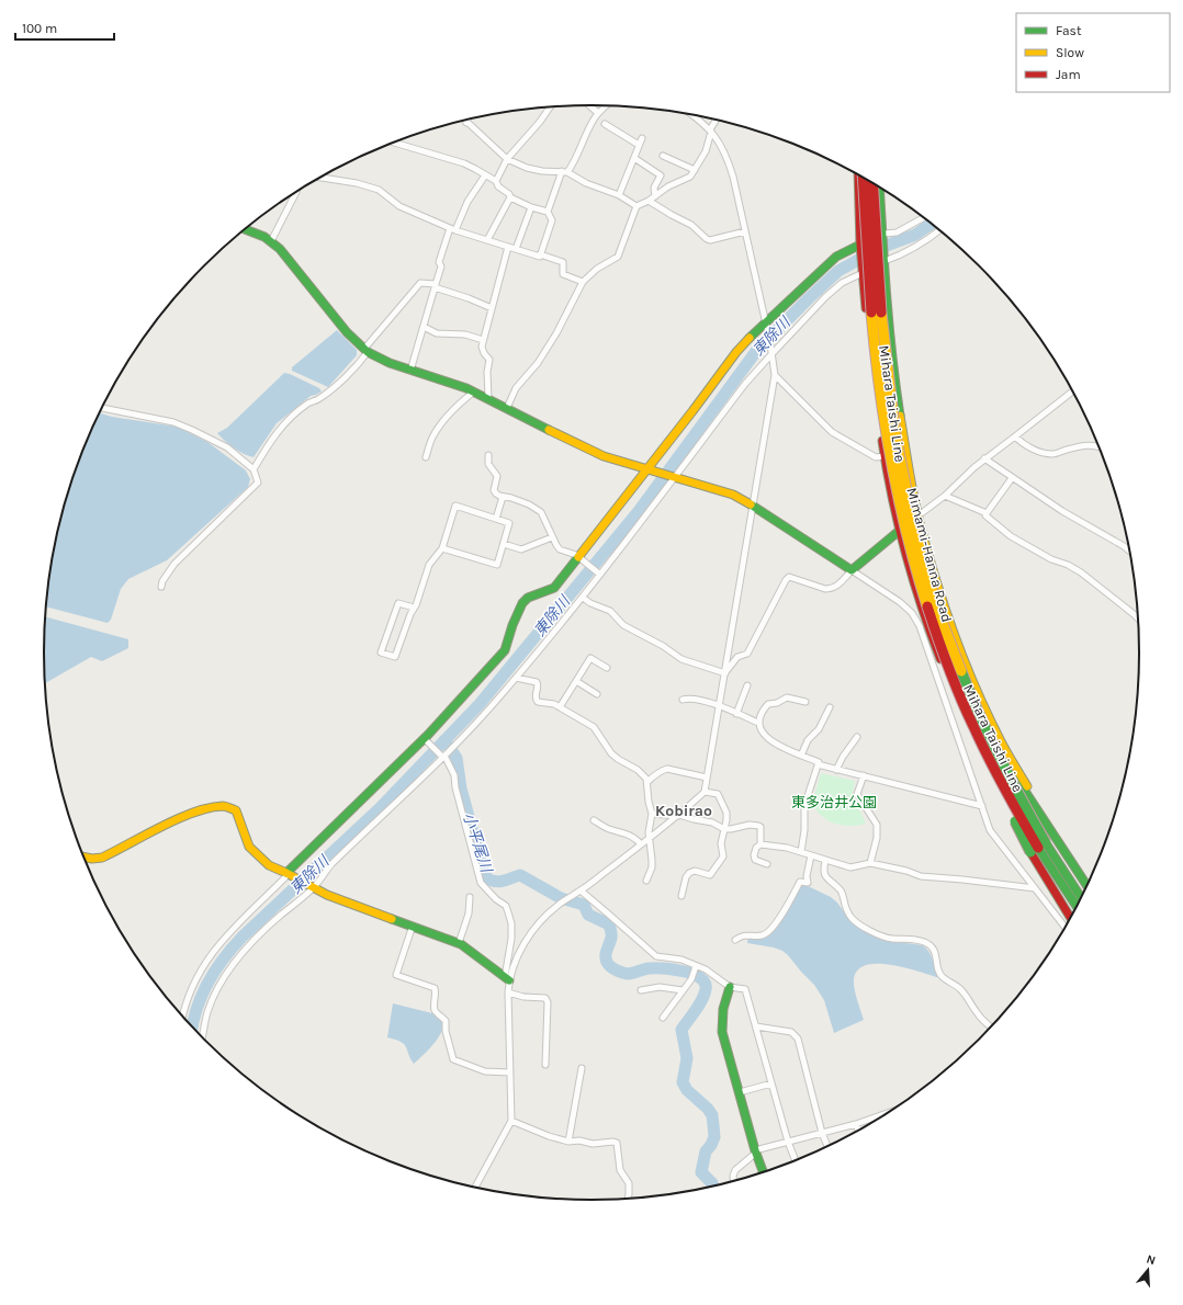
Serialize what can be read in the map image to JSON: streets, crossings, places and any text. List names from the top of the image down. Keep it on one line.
{"streets":{"main road":["Mihara Taishi Line","Mimami-Hanna Road"]},"districts":["Kobirao"],"water":["東除川","小平尾川"],"parks":["東多治井公園"],"legend":["Fast","Slow","Jam"],"scale_bar":"100 m","north":"top"}
